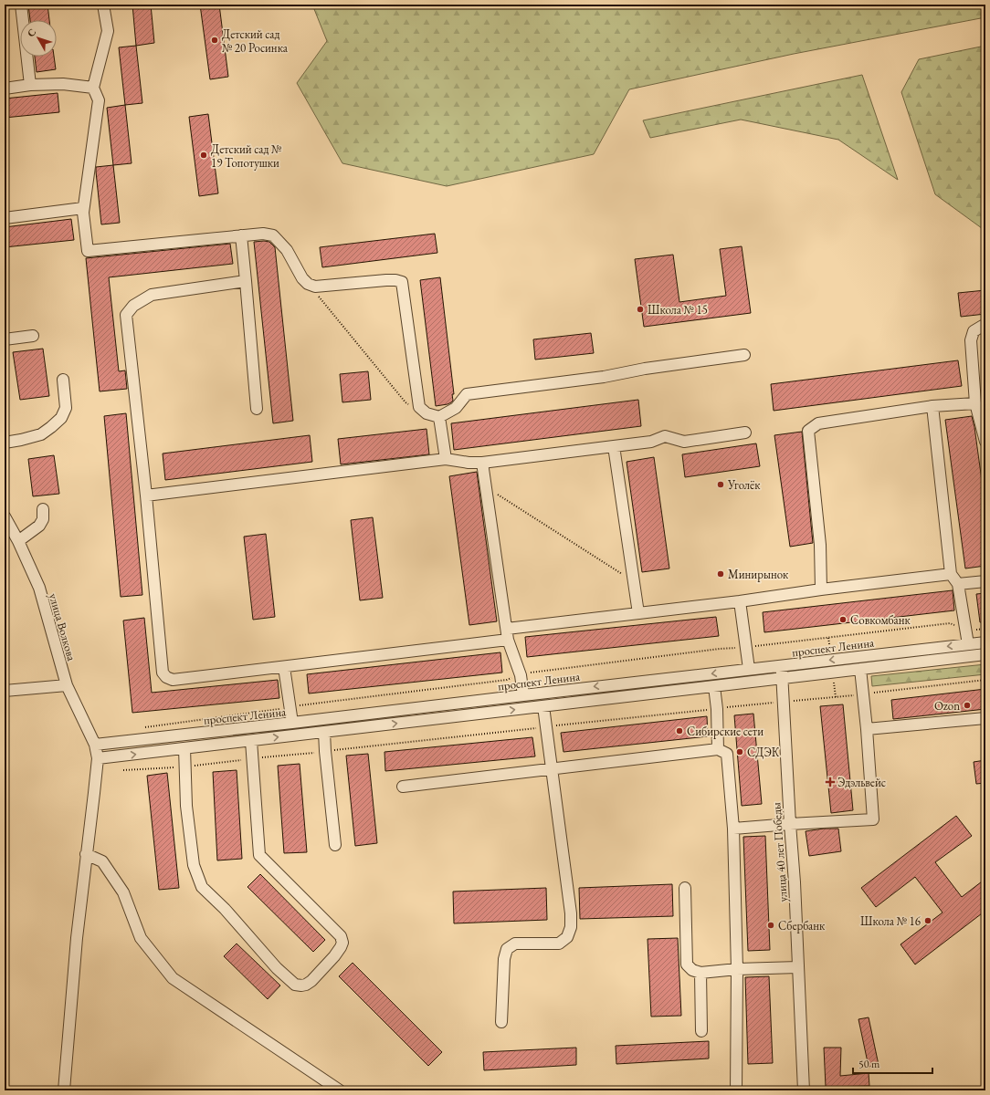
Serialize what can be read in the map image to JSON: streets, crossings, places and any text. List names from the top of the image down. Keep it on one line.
{"streets":{"street":["улица Волкова","проспект Ленина","улица 40 лет Победы"]},"crossings":[["улица Волкова","проспект Ленина"],["проспект Ленина","улица 40 лет Победы"]],"places":{"other":["Детский сад № 20 Росинка","Детский сад № 19 Топотушки","Школа № 15","Уголёк","Минирынок","Совкомбанк","Ozon","Сибирские сети","СДЭК","Школа № 16","Сбербанк"],"health":["Эдэльвейс"]},"scale_bar":"50 m","north":"top left"}
